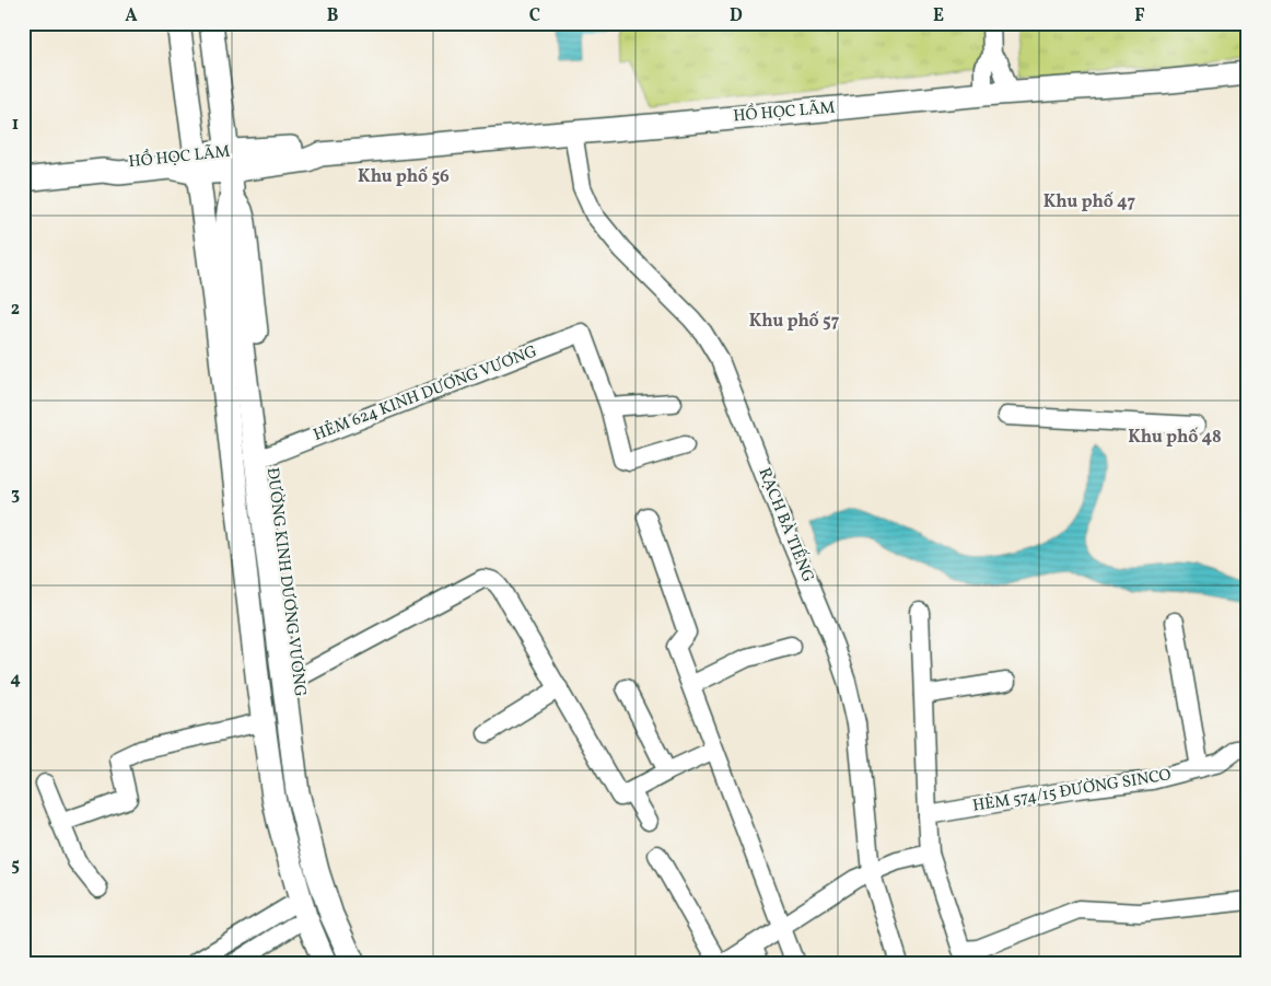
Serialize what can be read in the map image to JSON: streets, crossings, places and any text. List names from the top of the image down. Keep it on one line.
{"streets":{"main road":["HỒ HỌC LÃM","ĐƯỜNG KINH DƯƠNG VƯƠNG"],"street":["HẺM 624 KINH DƯƠNG VƯƠNG","RẠCH BÀ TIẾNG","HẺM 574/15 ĐƯỜNG SINCO"]},"crossings":[["HỒ HỌC LÃM","RẠCH BÀ TIẾNG"],["HỒ HỌC LÃM","ĐƯỜNG KINH DƯƠNG VƯƠNG"],["HẺM 624 KINH DƯƠNG VƯƠNG","ĐƯỜNG KINH DƯƠNG VƯƠNG"]],"districts":["Khu phố 56","Khu phố 47","Khu phố 57","Khu phố 48"],"grid":{"columns":["A","B","C","D","E","F"],"rows":["1","2","3","4","5"]}}
